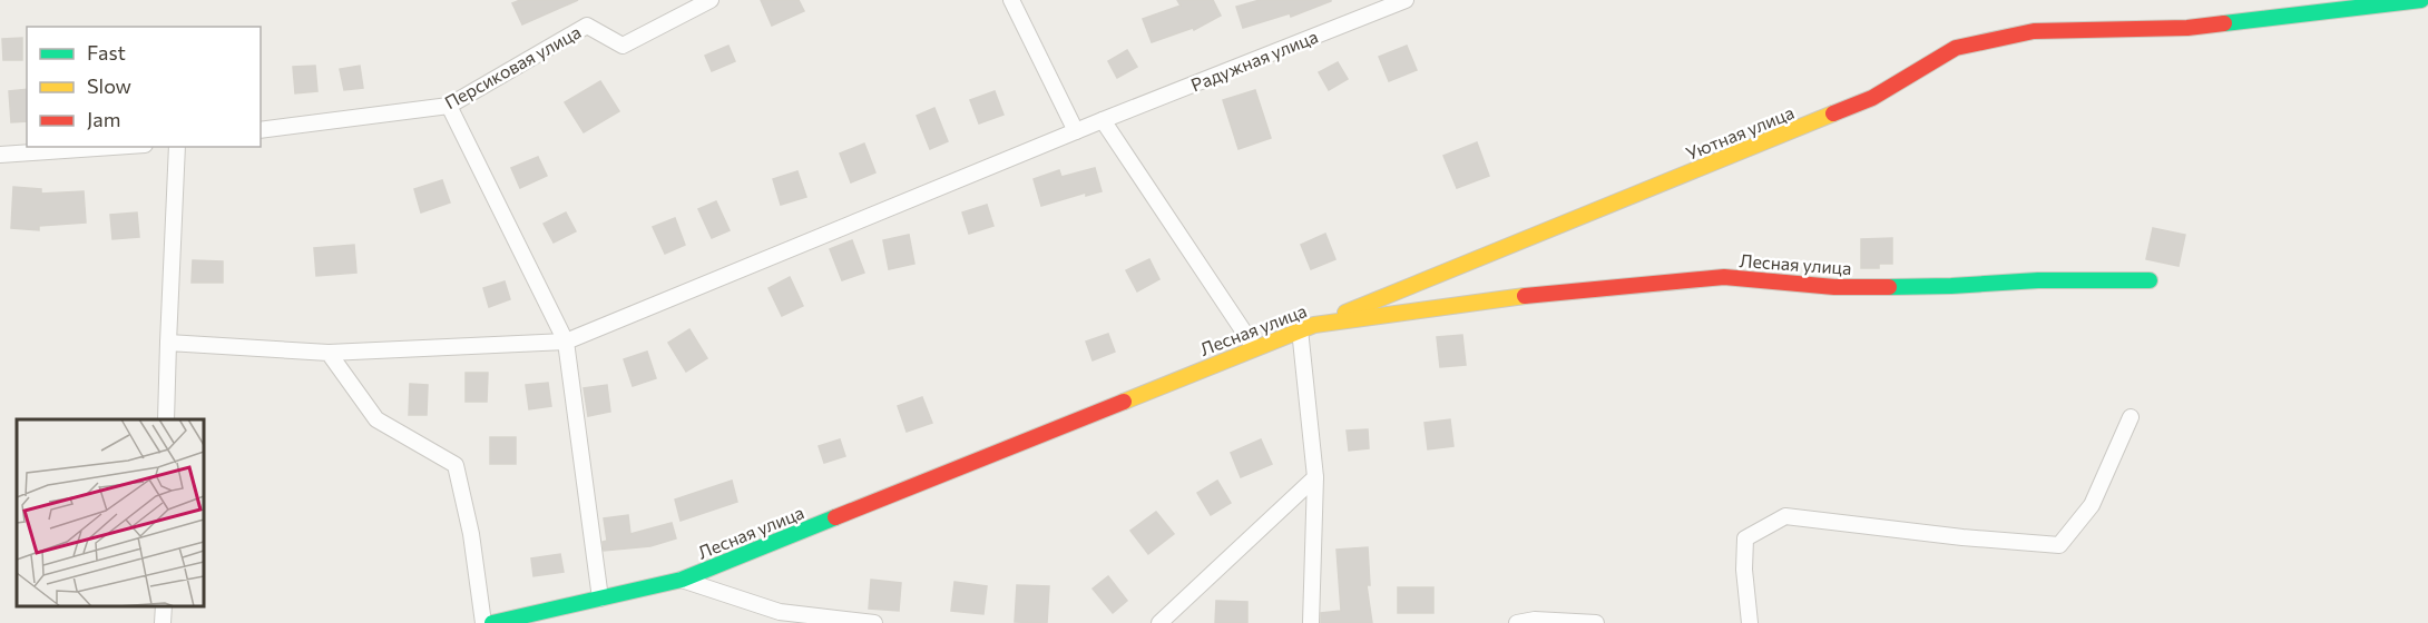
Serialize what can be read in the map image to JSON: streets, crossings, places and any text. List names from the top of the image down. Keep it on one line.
{"streets":{"street":["Радужная улица","Персиковая улица","Уютная улица","Лесная улица"]},"crossings":[["Уютная улица","Лесная улица"]],"legend":["Fast","Slow","Jam"]}
